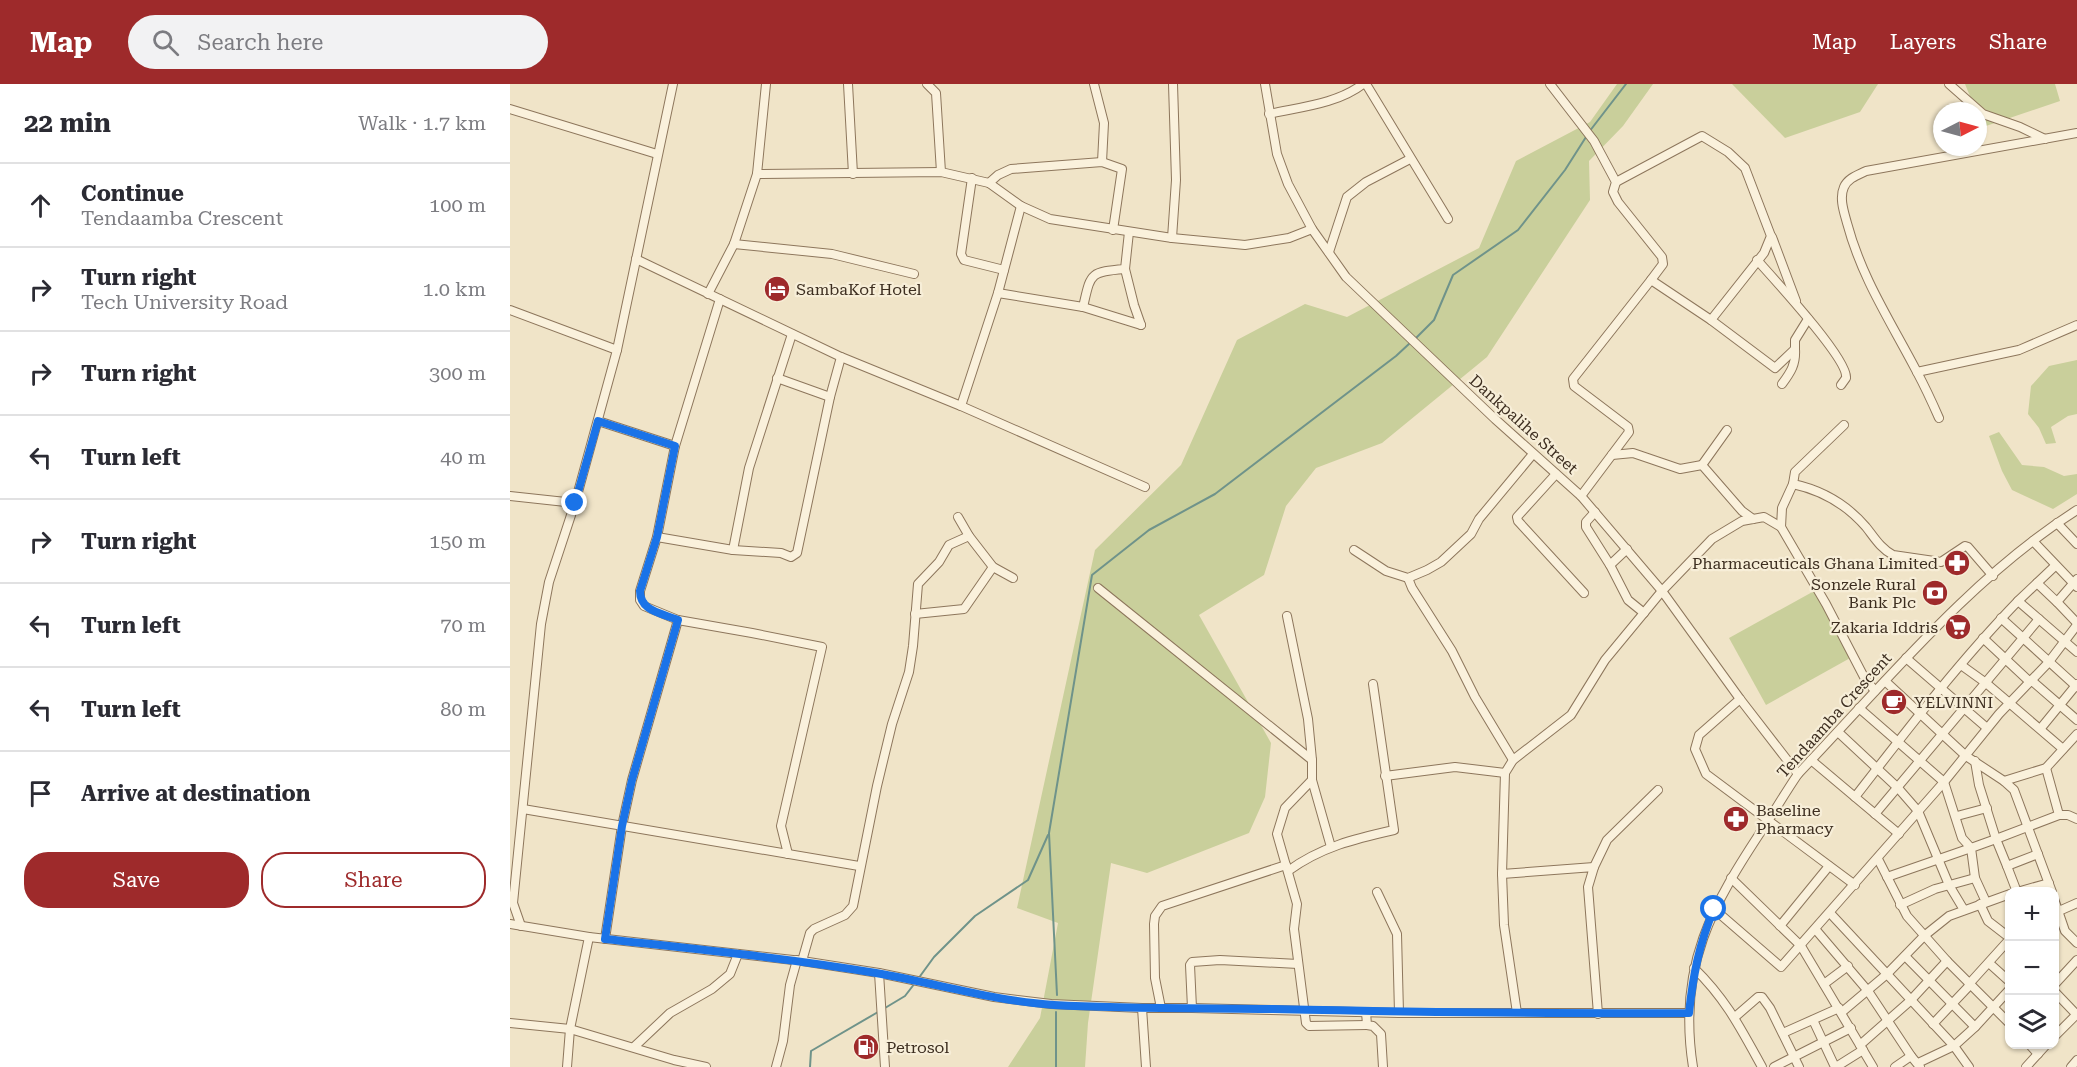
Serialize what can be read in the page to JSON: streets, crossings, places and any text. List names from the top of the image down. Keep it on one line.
{"streets":{"street":["Dankpalihe Street","Tendaamba Crescent"]},"crossings":[["Dankpalihe Street","Tendaamba Crescent"]],"places":{"hotel":["SambaKof Hotel"],"pharmacy":["Pharmaceuticals Ghana Limited","Baseline Pharmacy"],"bank":["Sonzele Rural Bank Plc"],"supermarket":["Zakaria Iddris"],"cafe":["YELVINNI"],"fuel station":["Petrosol"]},"north":"right","page":{"header":"Map","search":"Search here","nav":["Map","Layers","Share"],"heading":["22 min","Walk · 1.7 km"],"list":[["Continue","Tendaamba Crescent","100 m"],["Turn right","Tech University Road","1.0 km"],["Turn right","300 m"],["Turn left","40 m"],["Turn right","150 m"],["Turn left","70 m"],["Turn left","80 m"],"Arrive at destination"],"buttons":["Save","Share"],"map_buttons":["+","−"]}}
